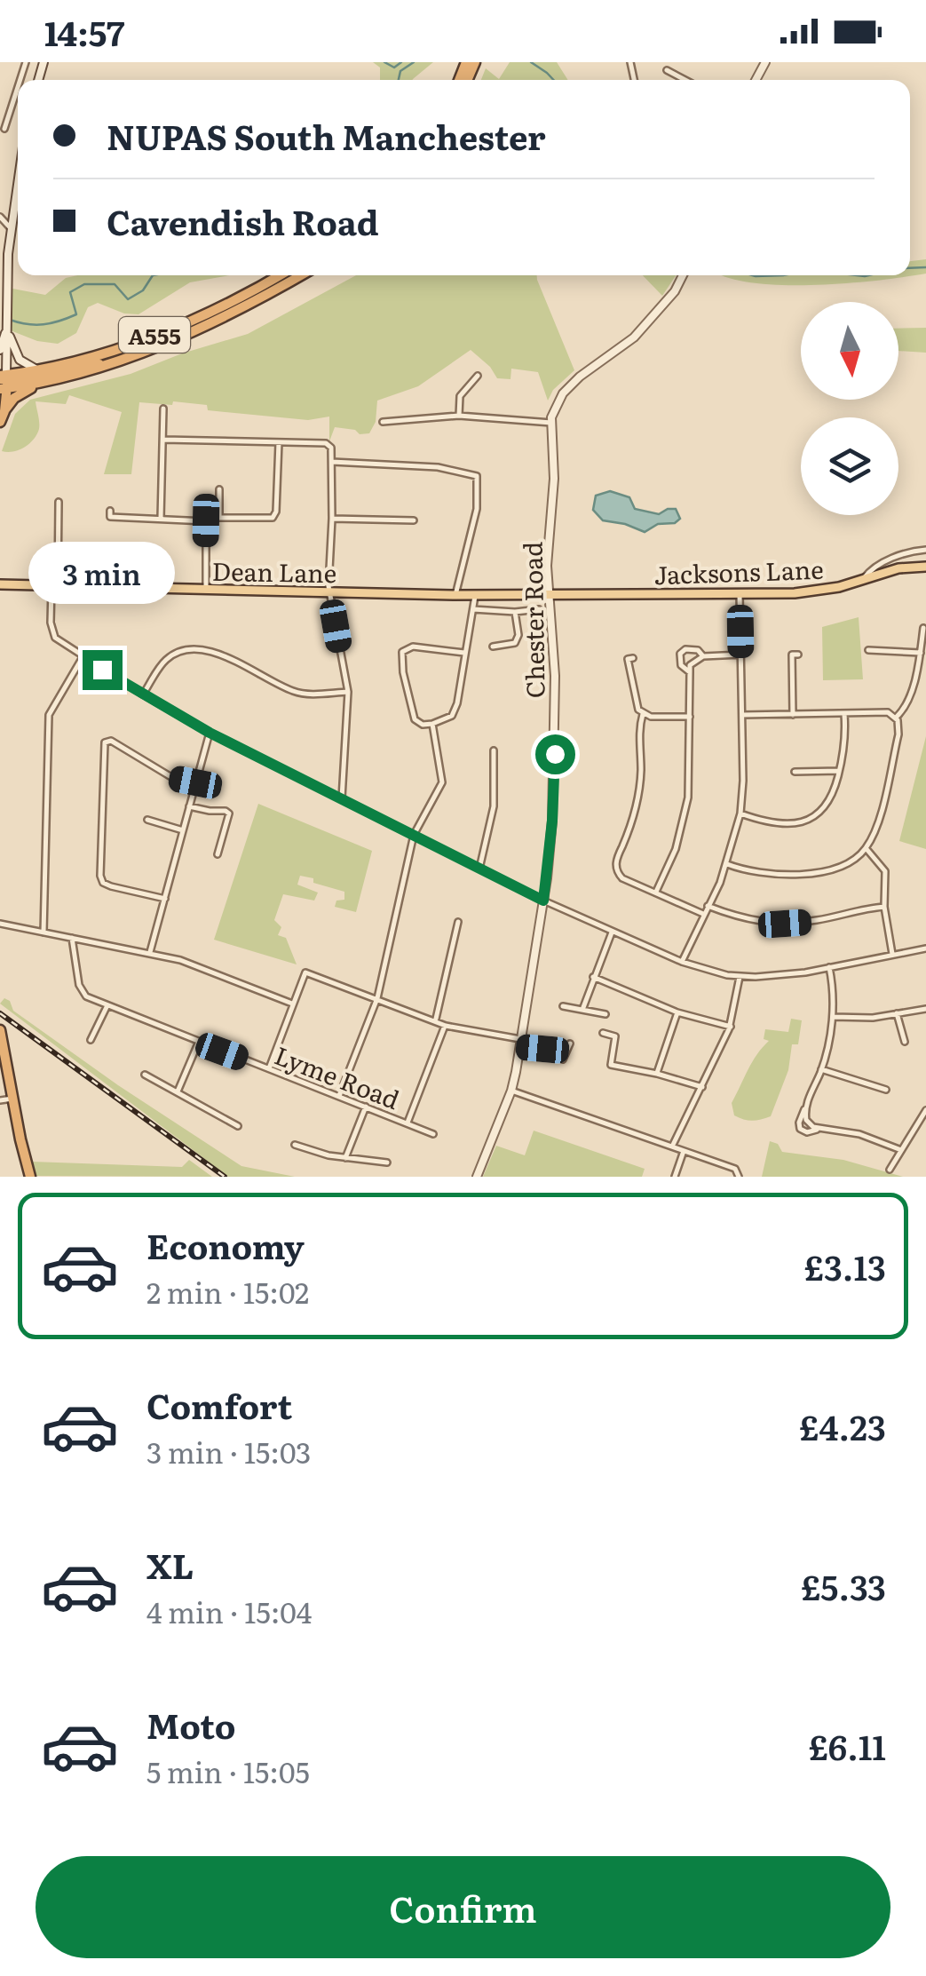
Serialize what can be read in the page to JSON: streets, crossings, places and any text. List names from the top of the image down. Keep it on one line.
{"streets":{"highway":["A555"],"main road":["Dean Lane","Jacksons Lane"],"street":["Chester Road","Lyme Road"]},"crossings":[["Dean Lane","Jacksons Lane"],["Dean Lane","Chester Road"],["Jacksons Lane","Chester Road"]],"north":"bottom","page":{"status":"14:57","banner":["NUPAS South Manchester","Cavendish Road"],"bubble":"3 min","list":[{"name":"Economy","note":"2 min · 15:02","value":"£3.13"},{"name":"Comfort","note":"3 min · 15:03","value":"£4.23"},{"name":"XL","note":"4 min · 15:04","value":"£5.33"},{"name":"Moto","note":"5 min · 15:05","value":"£6.11"}],"buttons":"Confirm"}}
